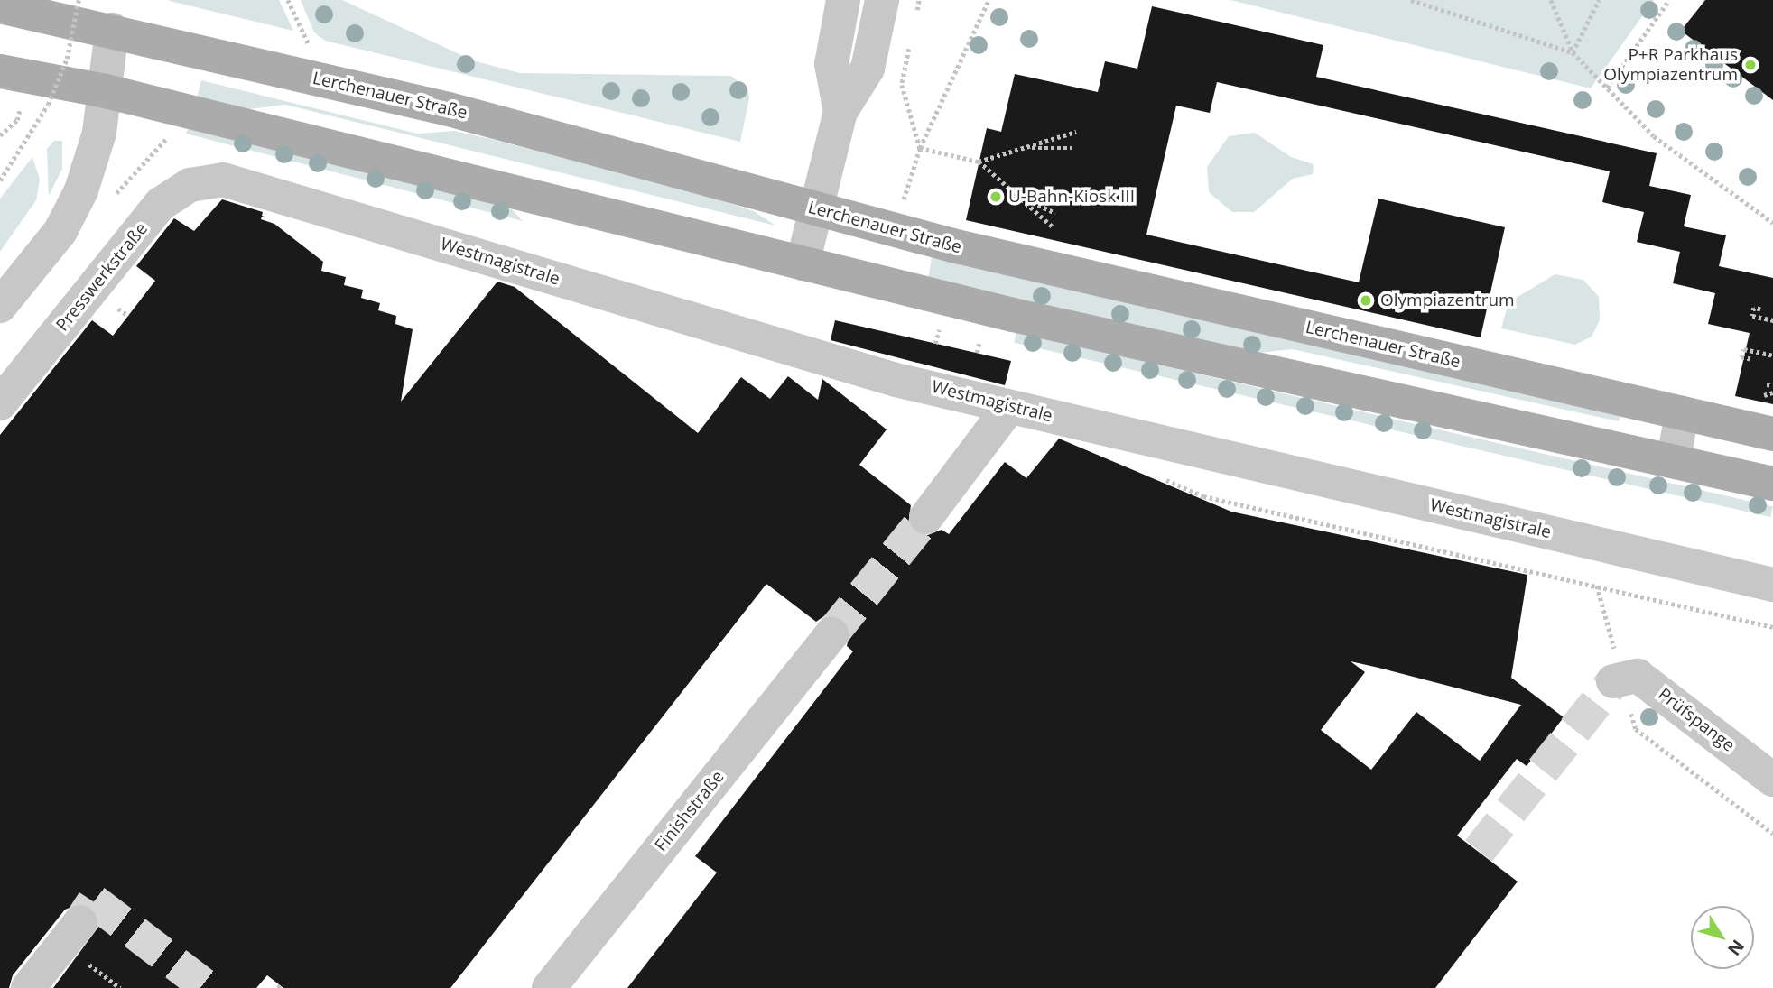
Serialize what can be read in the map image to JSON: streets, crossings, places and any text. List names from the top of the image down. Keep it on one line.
{"streets":{"main road":["Lerchenauer Straße"],"street":["Westmagistrale","Presswerkstraße","Prüfspange","Finishstraße"]},"crossings":[["Westmagistrale","Presswerkstraße"]],"places":["P+R Parkhaus Olympiazentrum","U-Bahn-Kiosk III","Olympiazentrum"],"north":"bottom right"}
